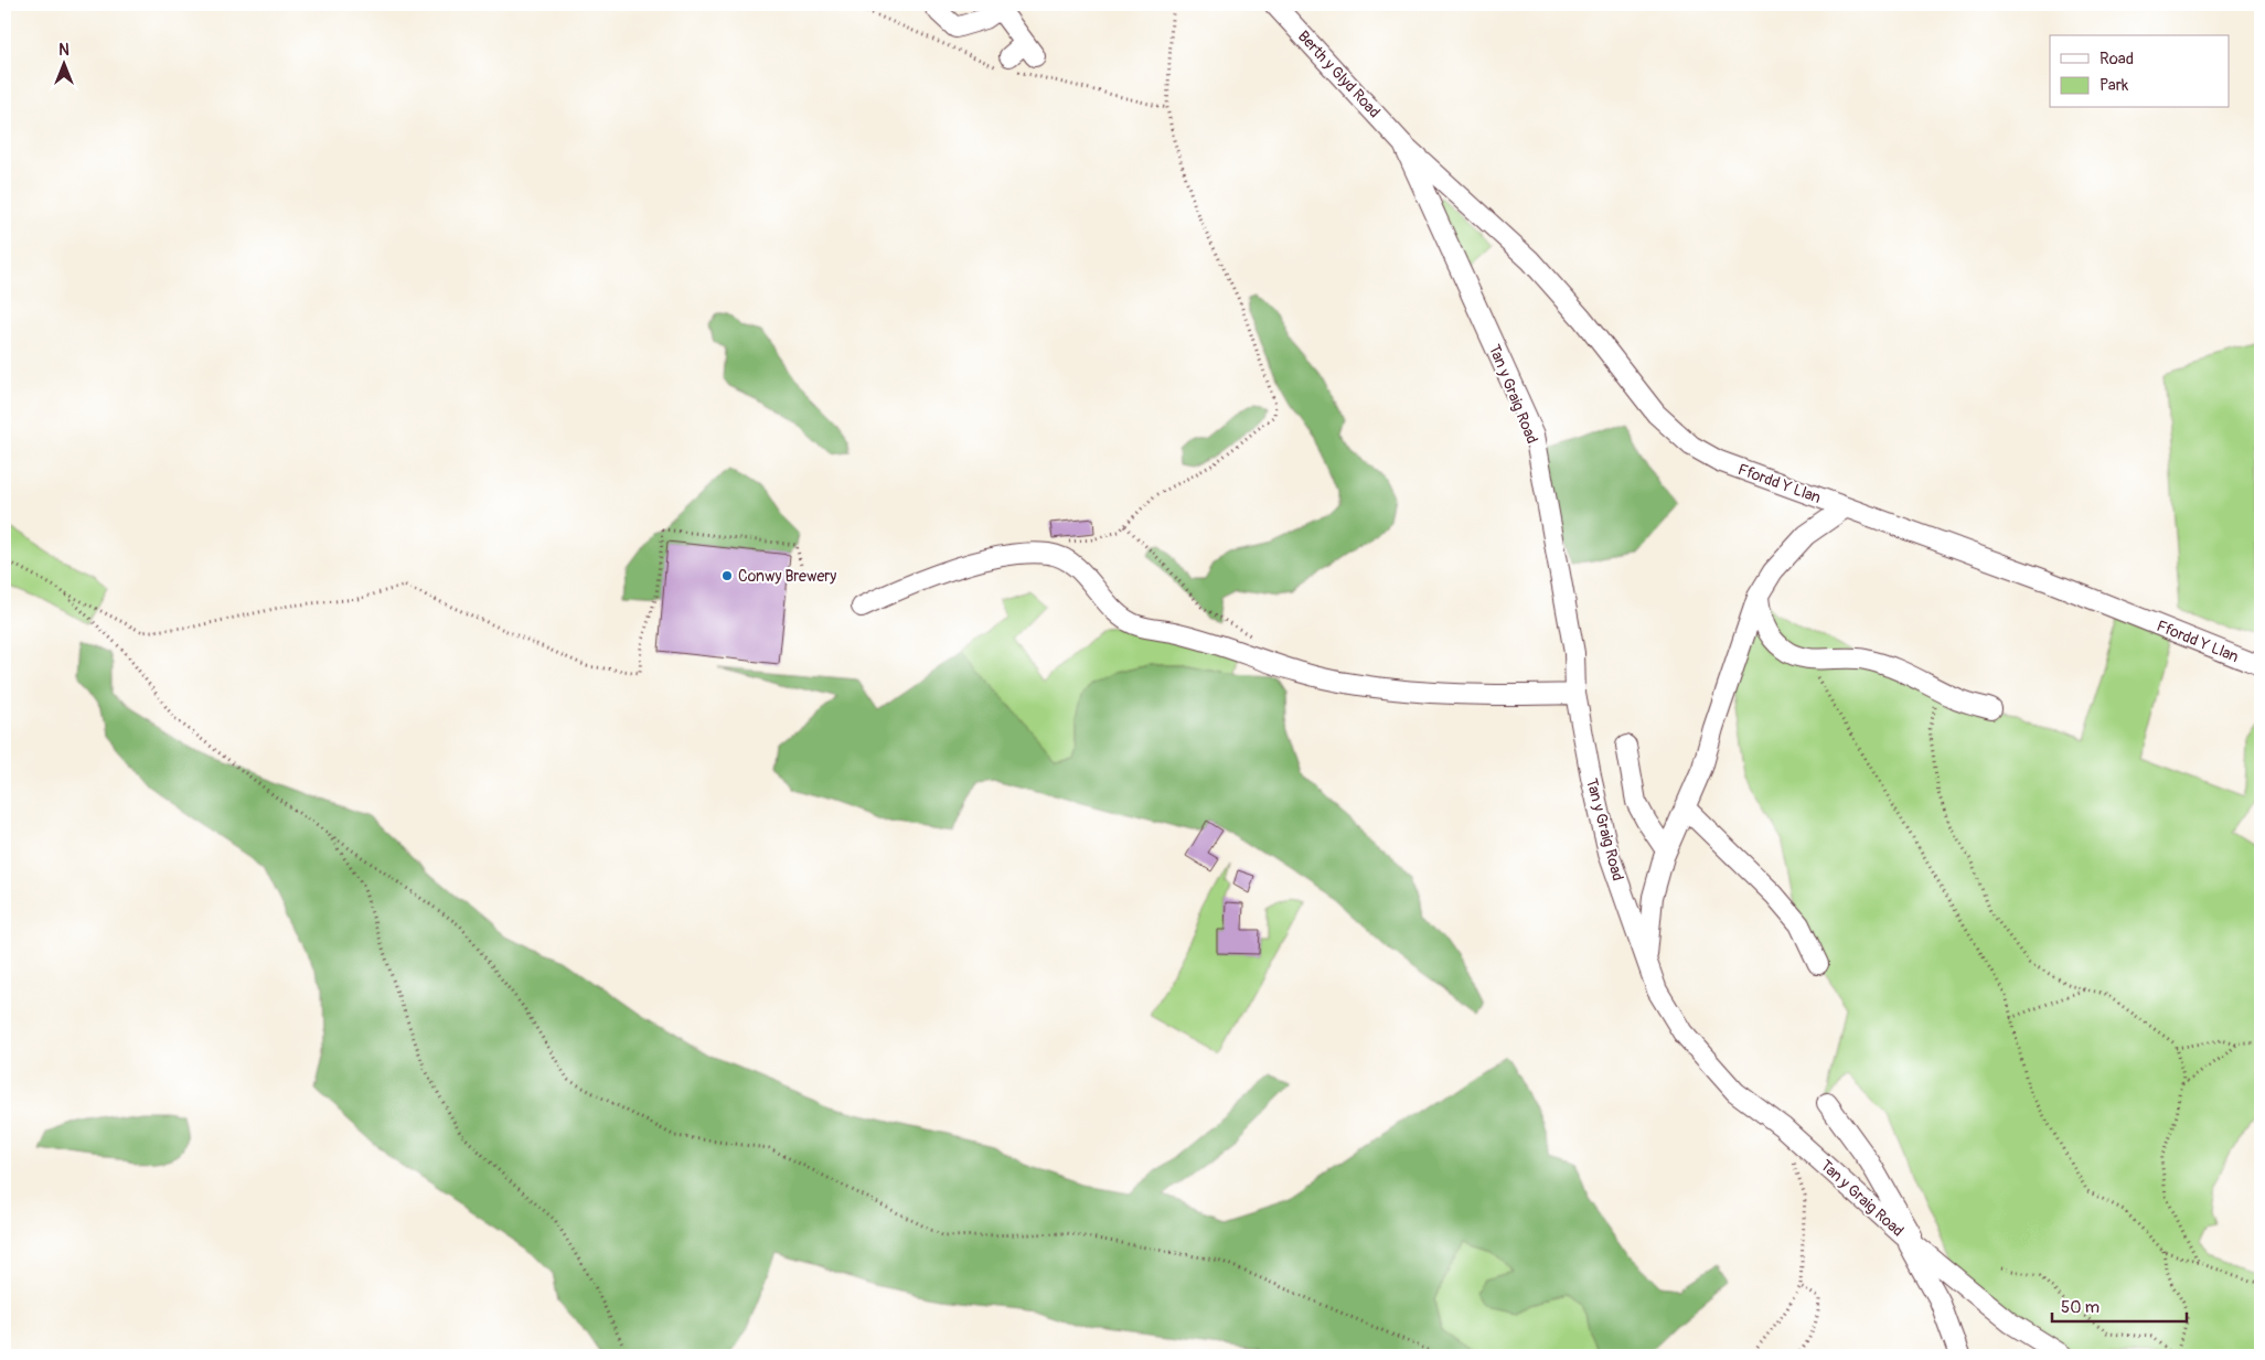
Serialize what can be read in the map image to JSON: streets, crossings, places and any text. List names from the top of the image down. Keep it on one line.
{"streets":{"street":["Berth y Glyd Road","Tan y Graig Road","Ffordd Y Llan"]},"crossings":[["Berth y Glyd Road","Tan y Graig Road"],["Berth y Glyd Road","Ffordd Y Llan"],["Tan y Graig Road","Ffordd Y Llan"]],"places":["Conwy Brewery"],"legend":["Road","Park"],"scale_bar":"50 m","north":"top"}
